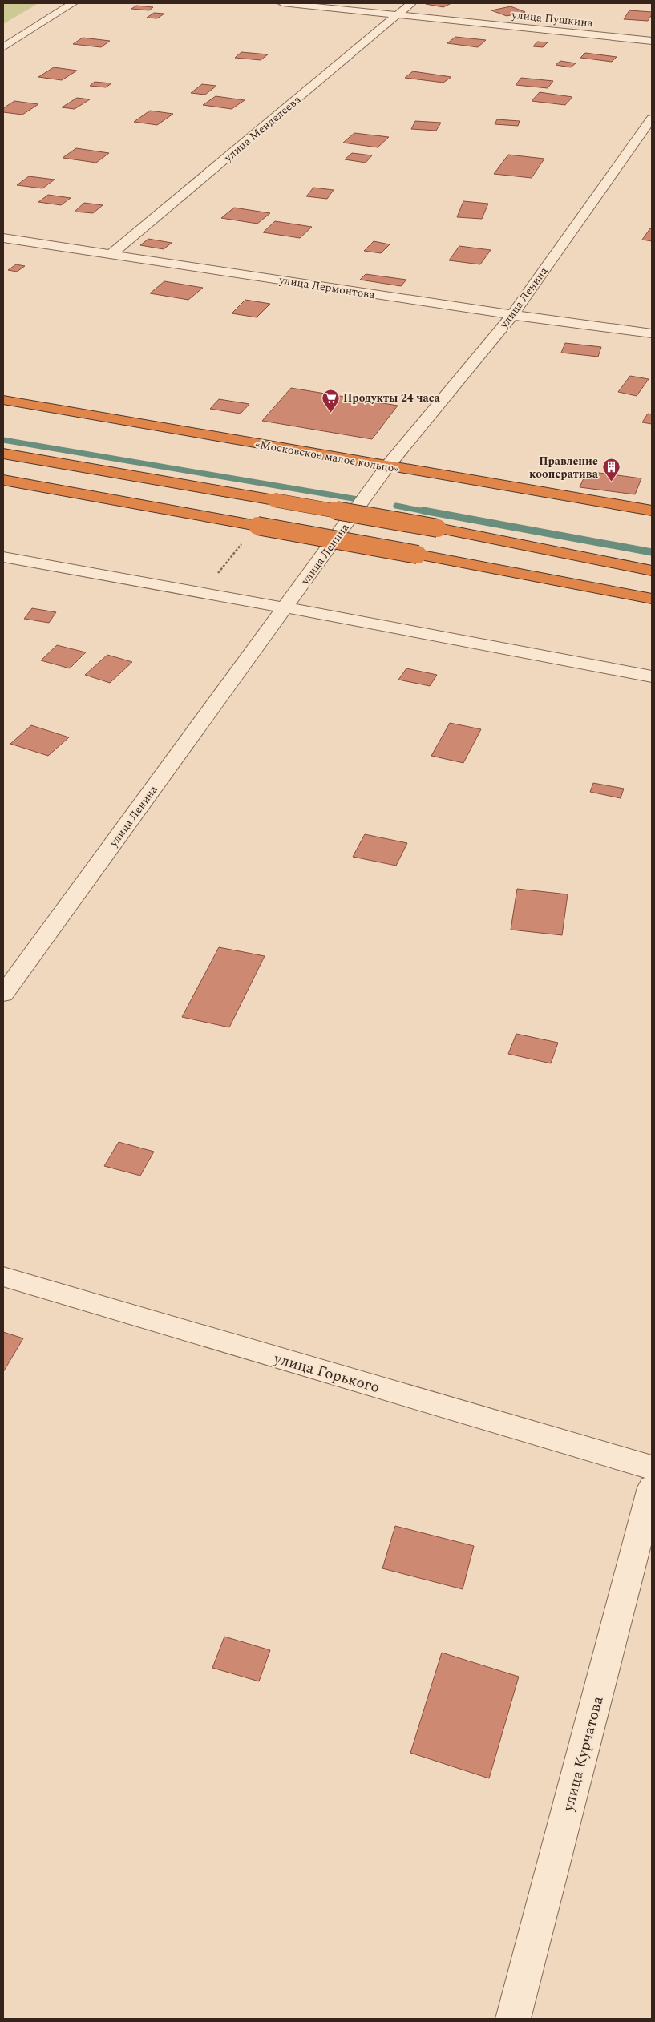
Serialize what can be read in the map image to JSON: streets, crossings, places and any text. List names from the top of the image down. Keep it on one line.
{"streets":{"highway":["«Московское малое кольцо»"],"street":["улица Пушкина","улица Менделеева","улица Лермонтова","улица Ленина","улица Горького","улица Курчатова"]},"crossings":[["улица Пушкина","улица Менделеева"],["улица Менделеева","улица Лермонтова"],["улица Лермонтова","улица Ленина"],["улица Ленина","«Московское малое кольцо»"]],"places":{"supermarket":["Продукты 24 часа"],"building":["Правление кооператива"]}}
